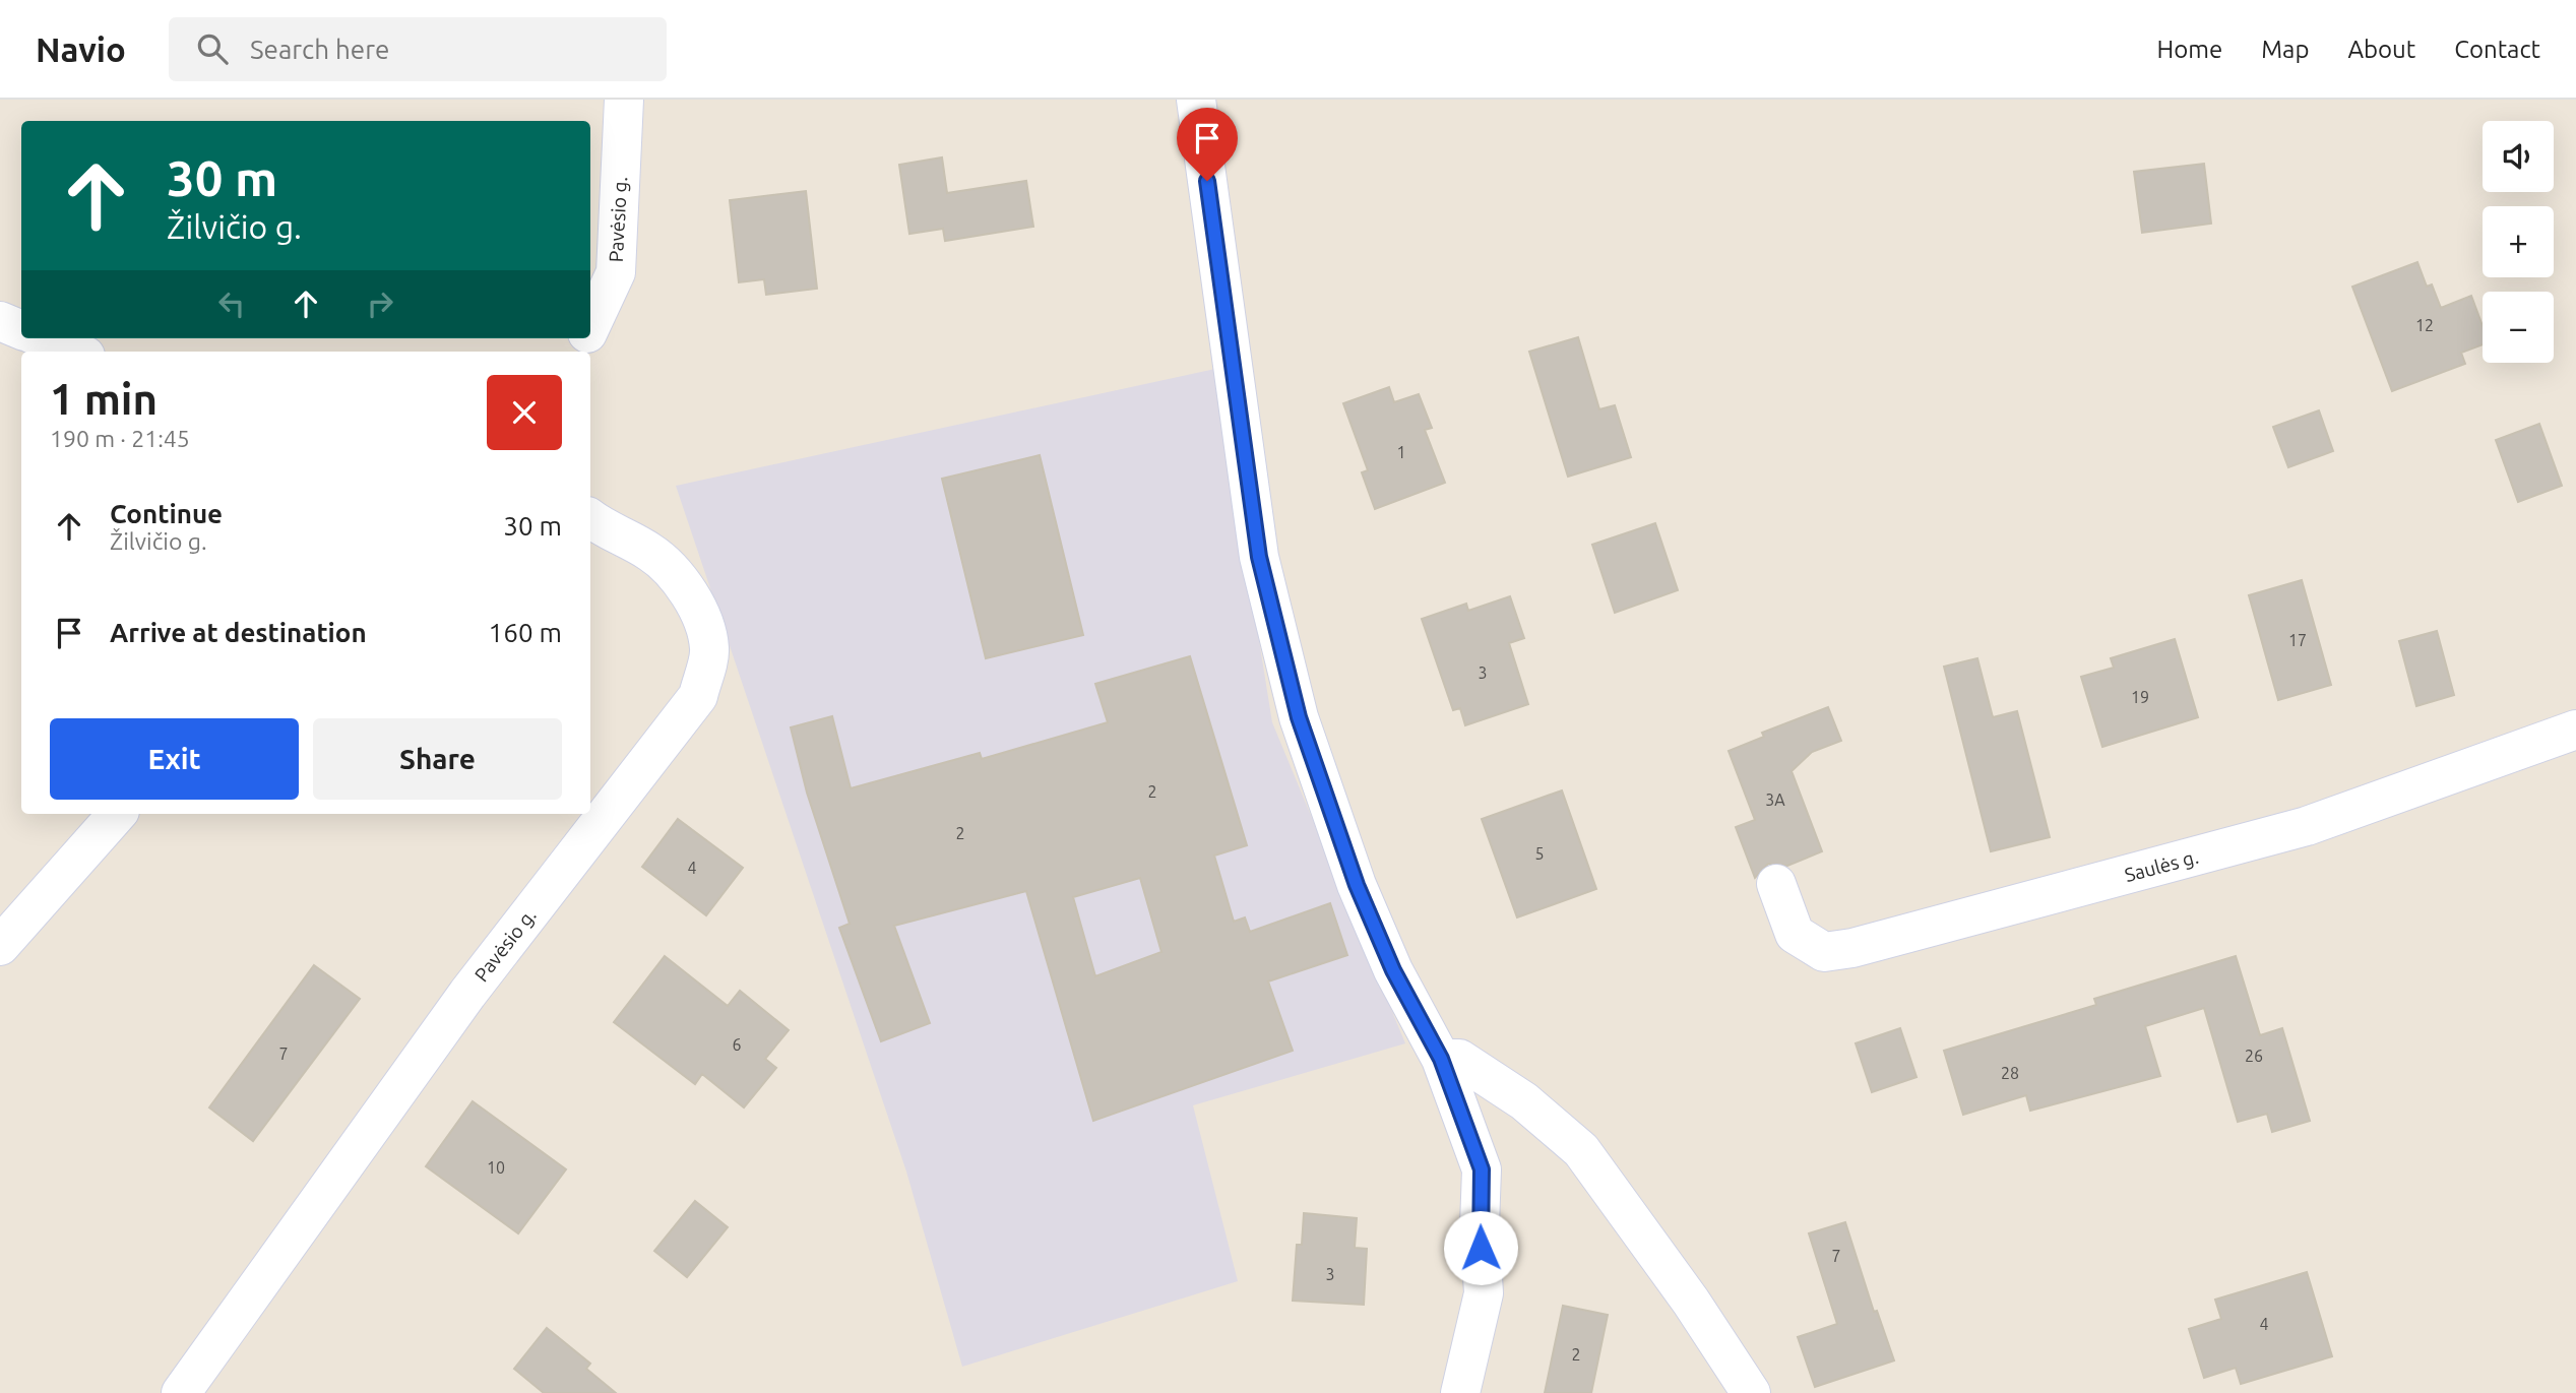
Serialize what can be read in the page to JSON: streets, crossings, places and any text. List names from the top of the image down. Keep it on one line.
{"streets":{"street":["Pavėsio g.","Saulės g."]},"house_numbers":["12","1","17","3","19","2","3A","2","5","4","6","7","26","28","10","7","3","4","2"],"page":{"header":"Navio","search":"Search here","nav":["Home","Map","About","Contact"],"map_buttons":["+","−"],"turn":["30 m","Žilvičio g."],"heading":["1 min","190 m · 21:45"],"list":[{"name":"Continue","note":"Žilvičio g.","value":"30 m"},{"name":"Arrive at destination","value":"160 m"}],"buttons":["Exit","Share"]}}
